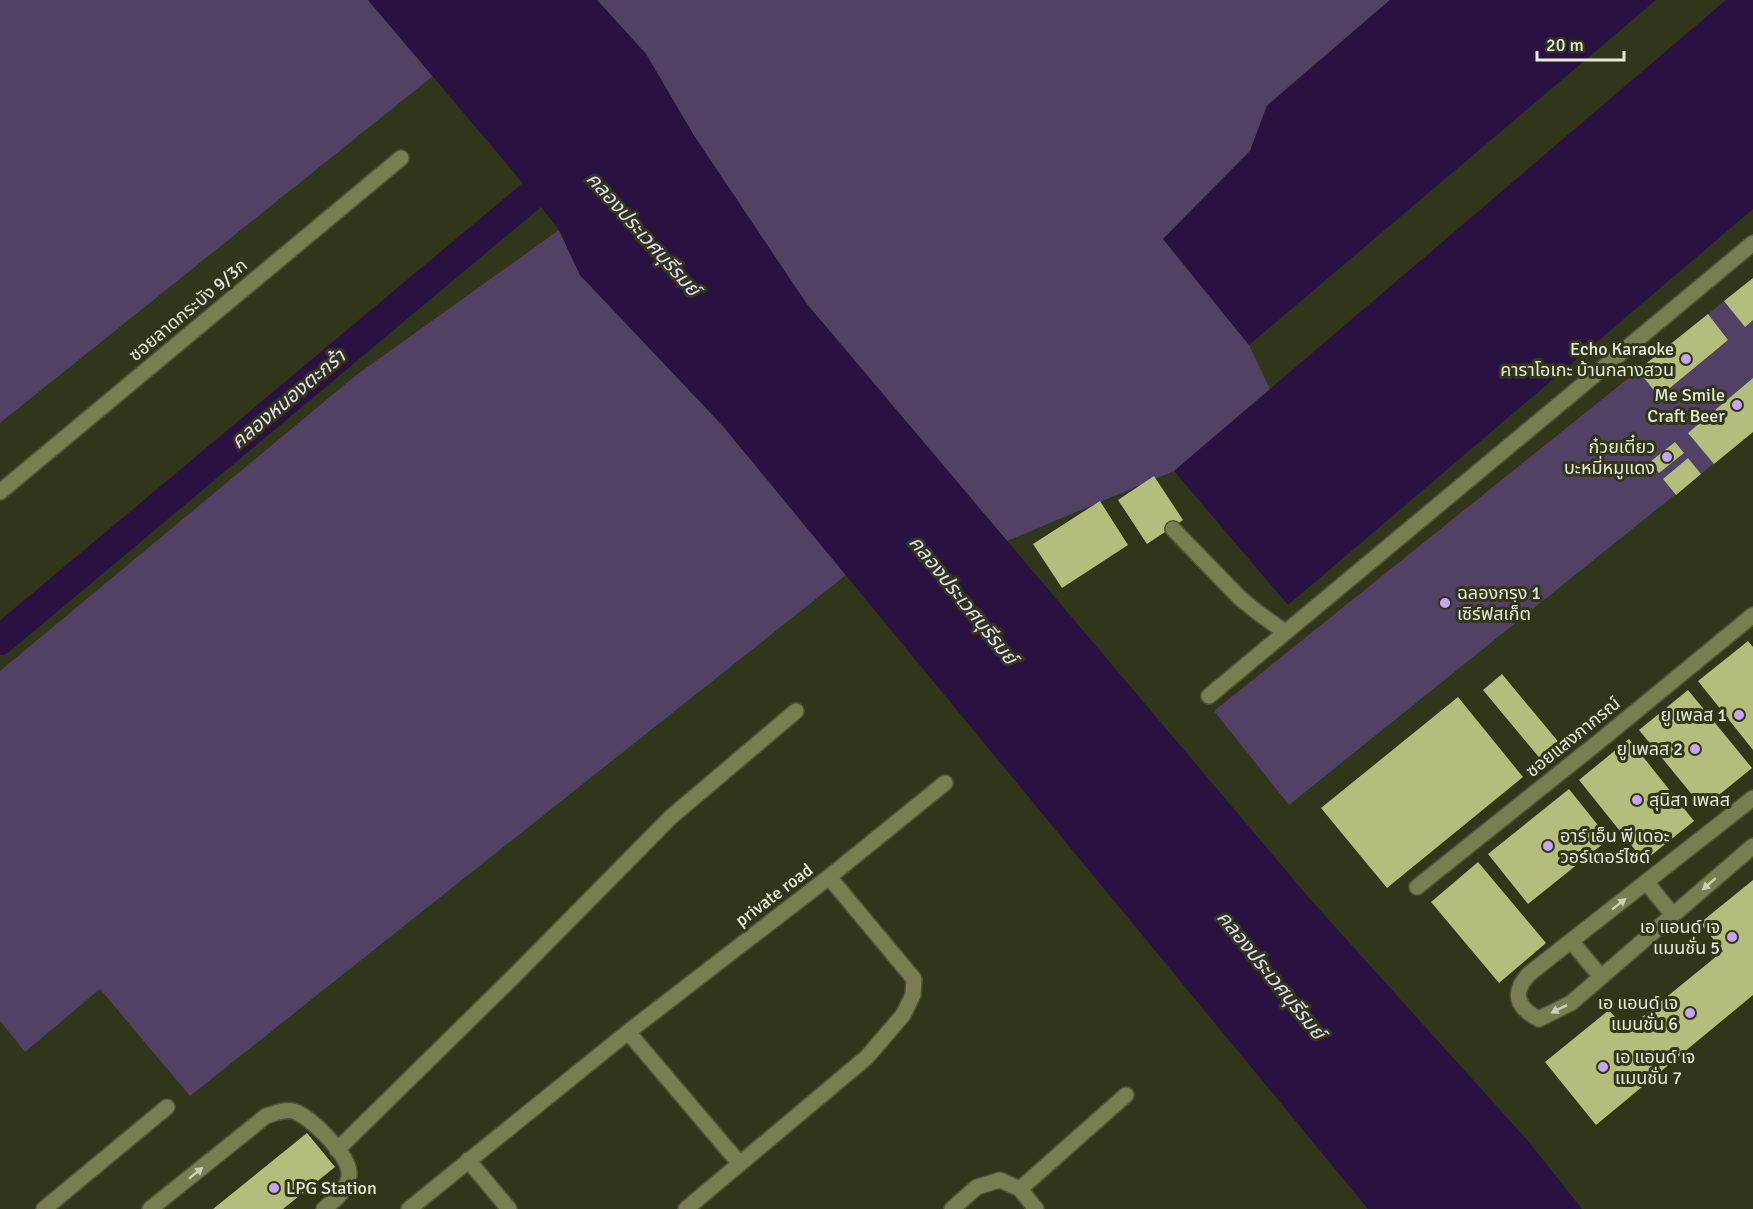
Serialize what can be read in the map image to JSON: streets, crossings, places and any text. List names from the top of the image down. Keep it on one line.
{"streets":{"street":["ซอยลาดกระบัง 9/3ก","ซอยแสงภากรณ์","private road"]},"water":["คลองประเวศบุรีรมย์","คลองหนองตะกร้า"],"places":["Echo Karaoke คาราโอเกะ บ้านกลางสวน","Me Smile Craft Beer","ก๋วยเตี๋ยว บะหมี่หมูแดง","ฉลองกรุง 1 เซิร์ฟสเก็ต","ยู เพลส 1","ยู เพลส 2","สุนิสา เพลส","อาร์ เอ็น พี เดอะ วอร์เตอร์ไซด์","เอ แอนด์ เจ แมนชั่น 5","เอ แอนด์ เจ แมนชั่น 6","เอ แอนด์ เจ แมนชั่น 7","LPG Station"],"scale_bar":"20 m"}
